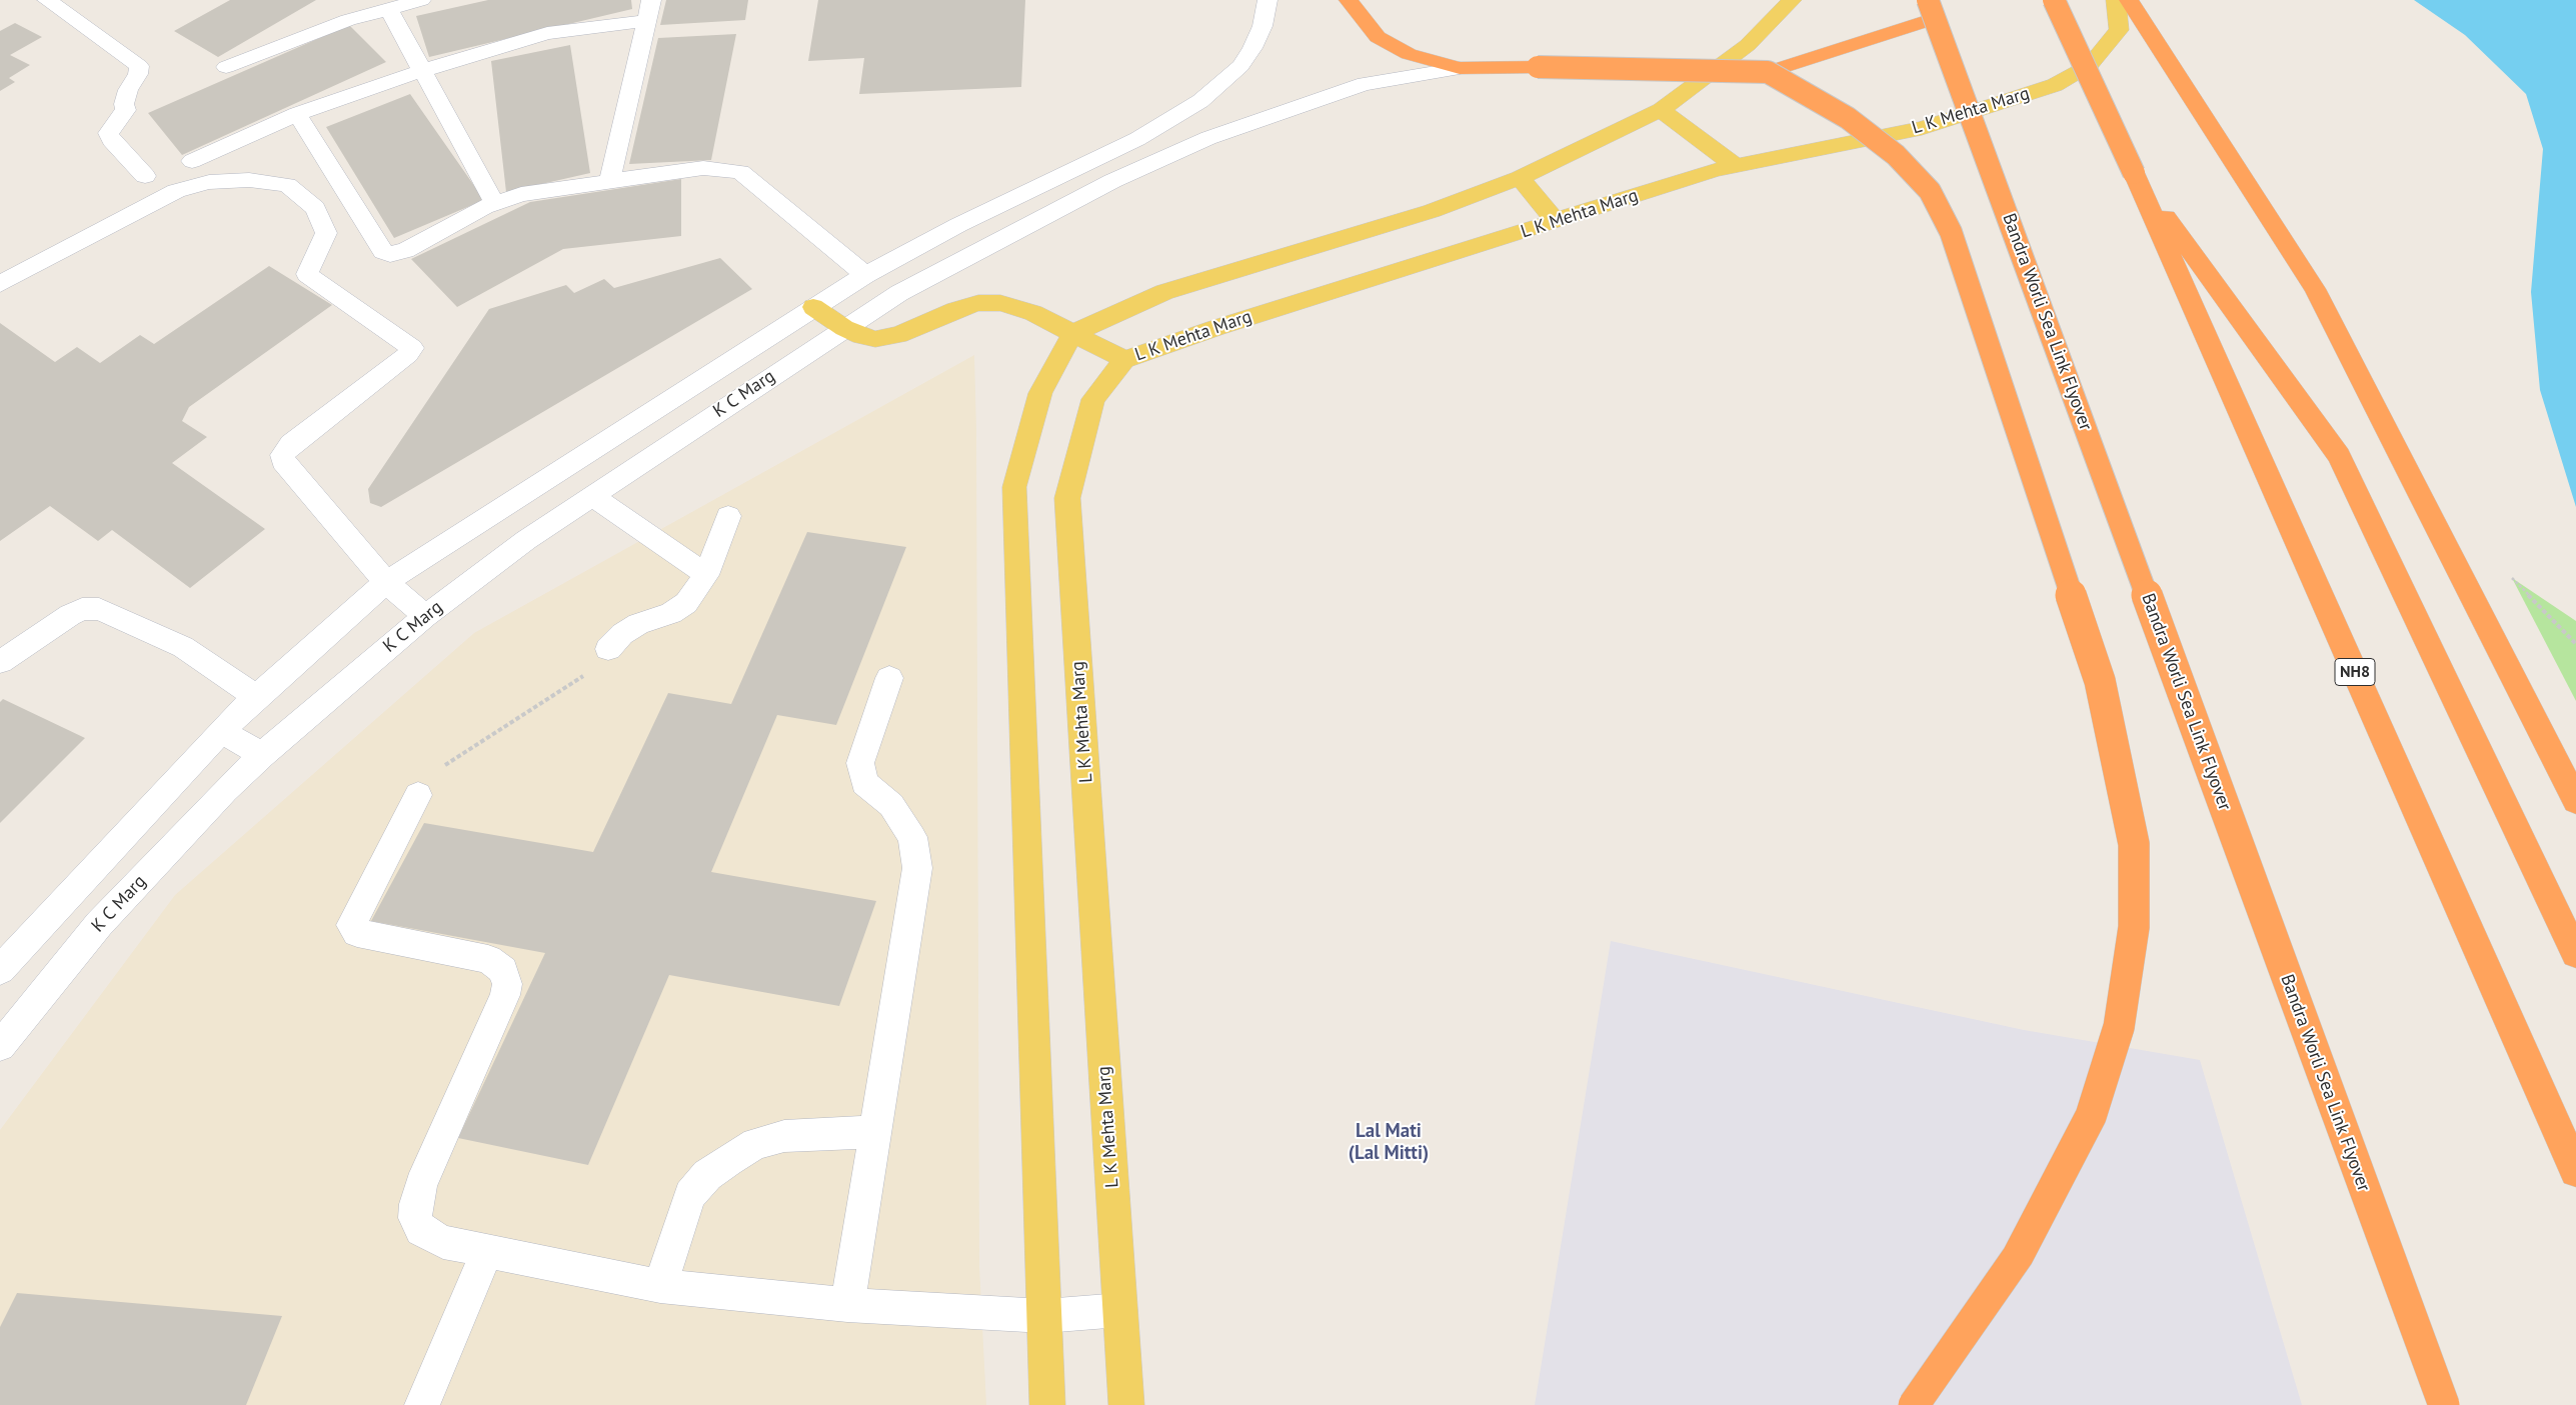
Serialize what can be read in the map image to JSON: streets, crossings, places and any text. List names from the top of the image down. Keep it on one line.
{"streets":{"highway":["Bandra Worli Sea Link Flyover","NH8"],"main road":["L K Mehta Marg"],"street":["K C Marg"]},"districts":["Lal Mati (Lal Mitti)"]}
